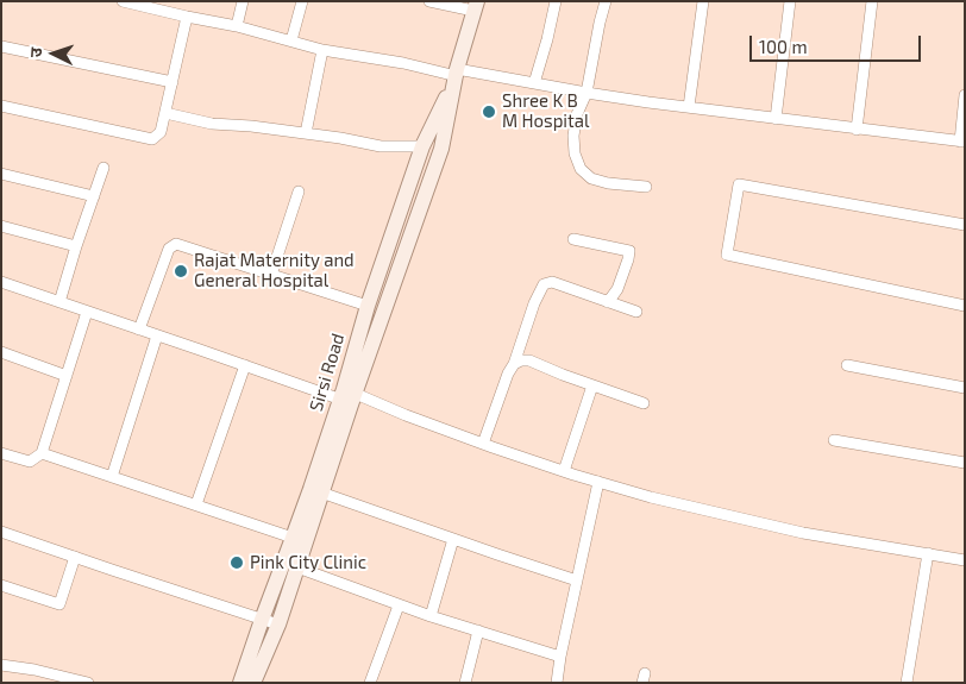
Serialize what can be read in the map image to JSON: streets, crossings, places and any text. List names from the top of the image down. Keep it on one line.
{"streets":{"main road":["Sirsi Road"]},"places":["Shree K B M Hospital","Rajat Maternity and General Hospital","Pink City Clinic"],"scale_bar":"100 m","north":"left"}
